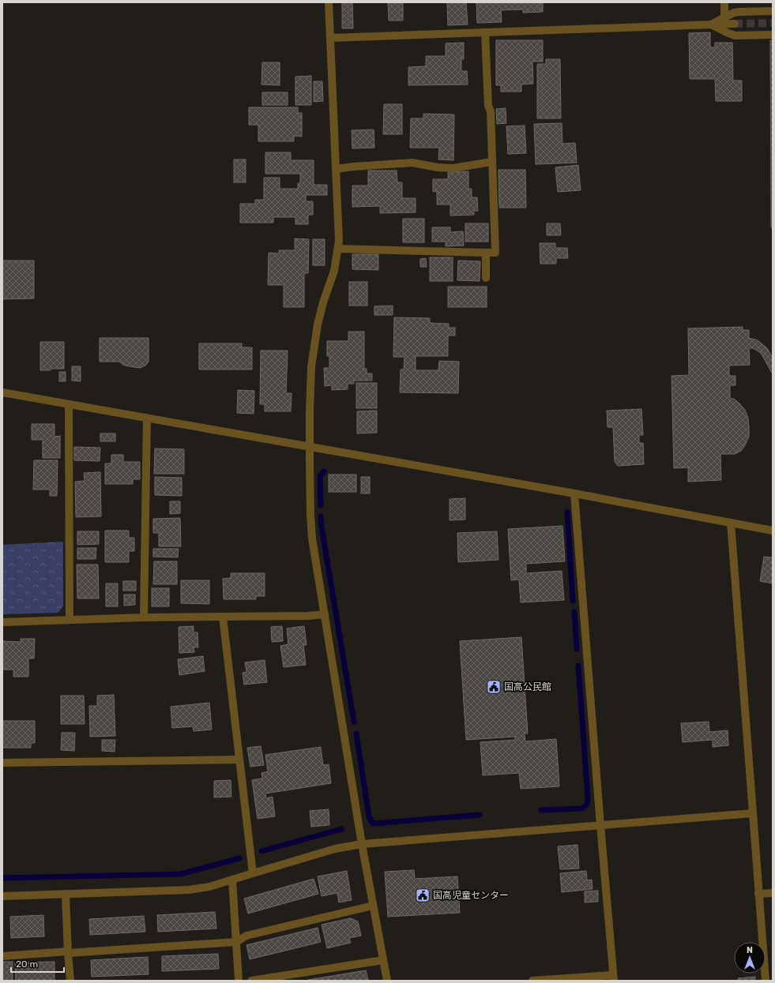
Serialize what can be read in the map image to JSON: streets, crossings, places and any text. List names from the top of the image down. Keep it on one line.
{"places":{"public building":["国高公民館","国高児童センター"]},"scale_bar":"20 m","north":"top"}
